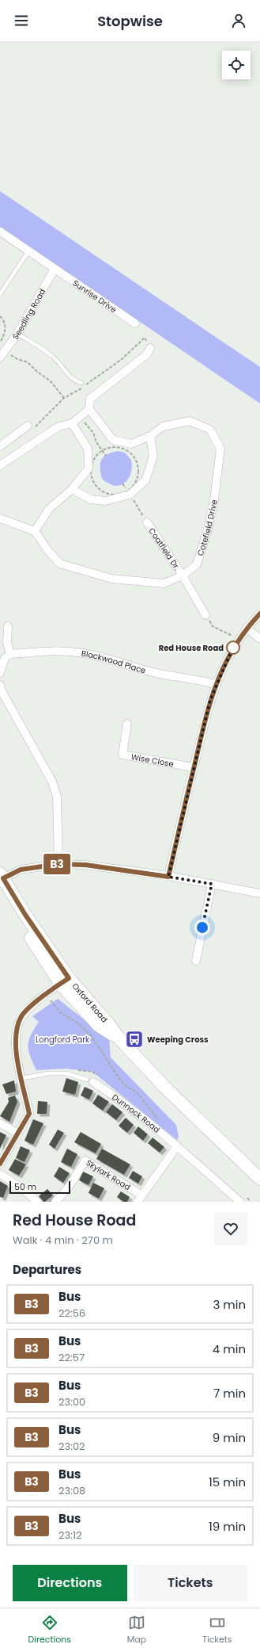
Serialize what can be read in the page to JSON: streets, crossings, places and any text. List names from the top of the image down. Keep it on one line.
{"streets":{"main road":["Oxford Road"],"street":["Sunrise Drive","Seedling Road","Cotefield Drive","Coatfield Dr.","Blackwood Place","Wise Close","Dunnock Road","Skylark Road"]},"crossings":[["Sunrise Drive","Seedling Road"],["Cotefield Drive","Coatfield Dr."]],"parks":["Longford Park"],"places":{"other":["Red House Road"],"bus stop":["Weeping Cross"]},"lines":["bus line B3"],"scale_bar":"50 m","page":{"header":"Stopwise","on_map":"B3","scale":"50 m","heading":[["Red House Road","Walk · 4 min · 270 m"],"Departures"],"list":[{"mark":"B3","name":"Bus","note":"22:56","value":"3 min"},{"mark":"B3","name":"Bus","note":"22:57","value":"4 min"},{"mark":"B3","name":"Bus","note":"23:00","value":"7 min"},{"mark":"B3","name":"Bus","note":"23:02","value":"9 min"},{"mark":"B3","name":"Bus","note":"23:08","value":"15 min"},{"mark":"B3","name":"Bus","note":"23:12","value":"19 min"}],"buttons":["Directions","Tickets"],"tabs":["Directions","Map","Tickets"]}}
